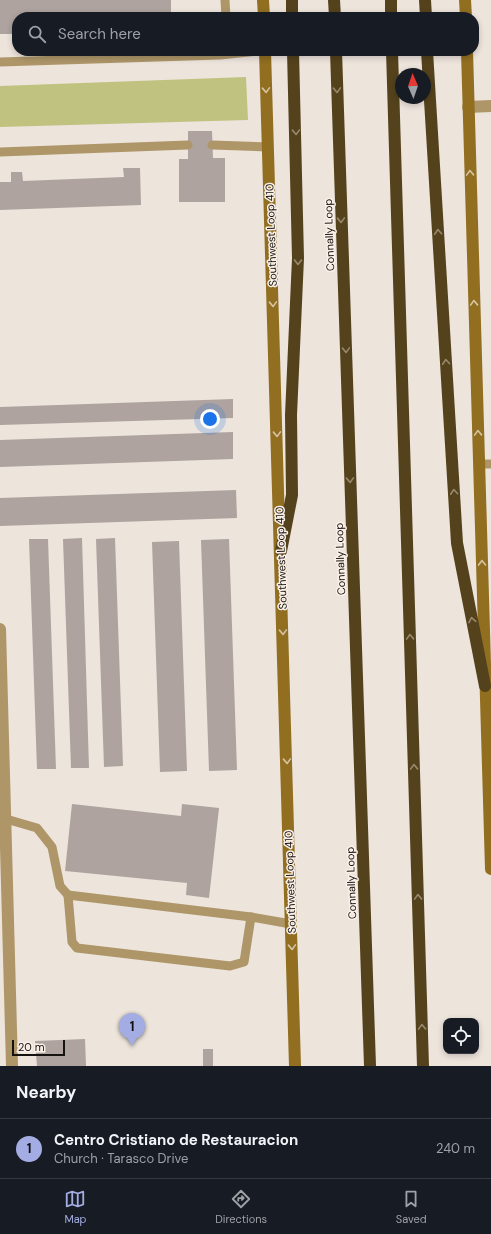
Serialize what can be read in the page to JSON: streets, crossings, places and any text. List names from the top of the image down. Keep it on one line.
{"streets":{"highway":["Connally Loop"],"main road":["Southwest Loop 410"]},"one_way":["Southwest Loop 410"],"scale_bar":"20 m","north":"top","page":{"search":"Search here","pins":"1","scale":"20 m","heading":"Nearby","list":[{"mark":"1","name":"Centro Cristiano de Restauracion","note":"Church · Tarasco Drive","value":"240 m"}],"nav":["Map","Directions","Saved"]}}
